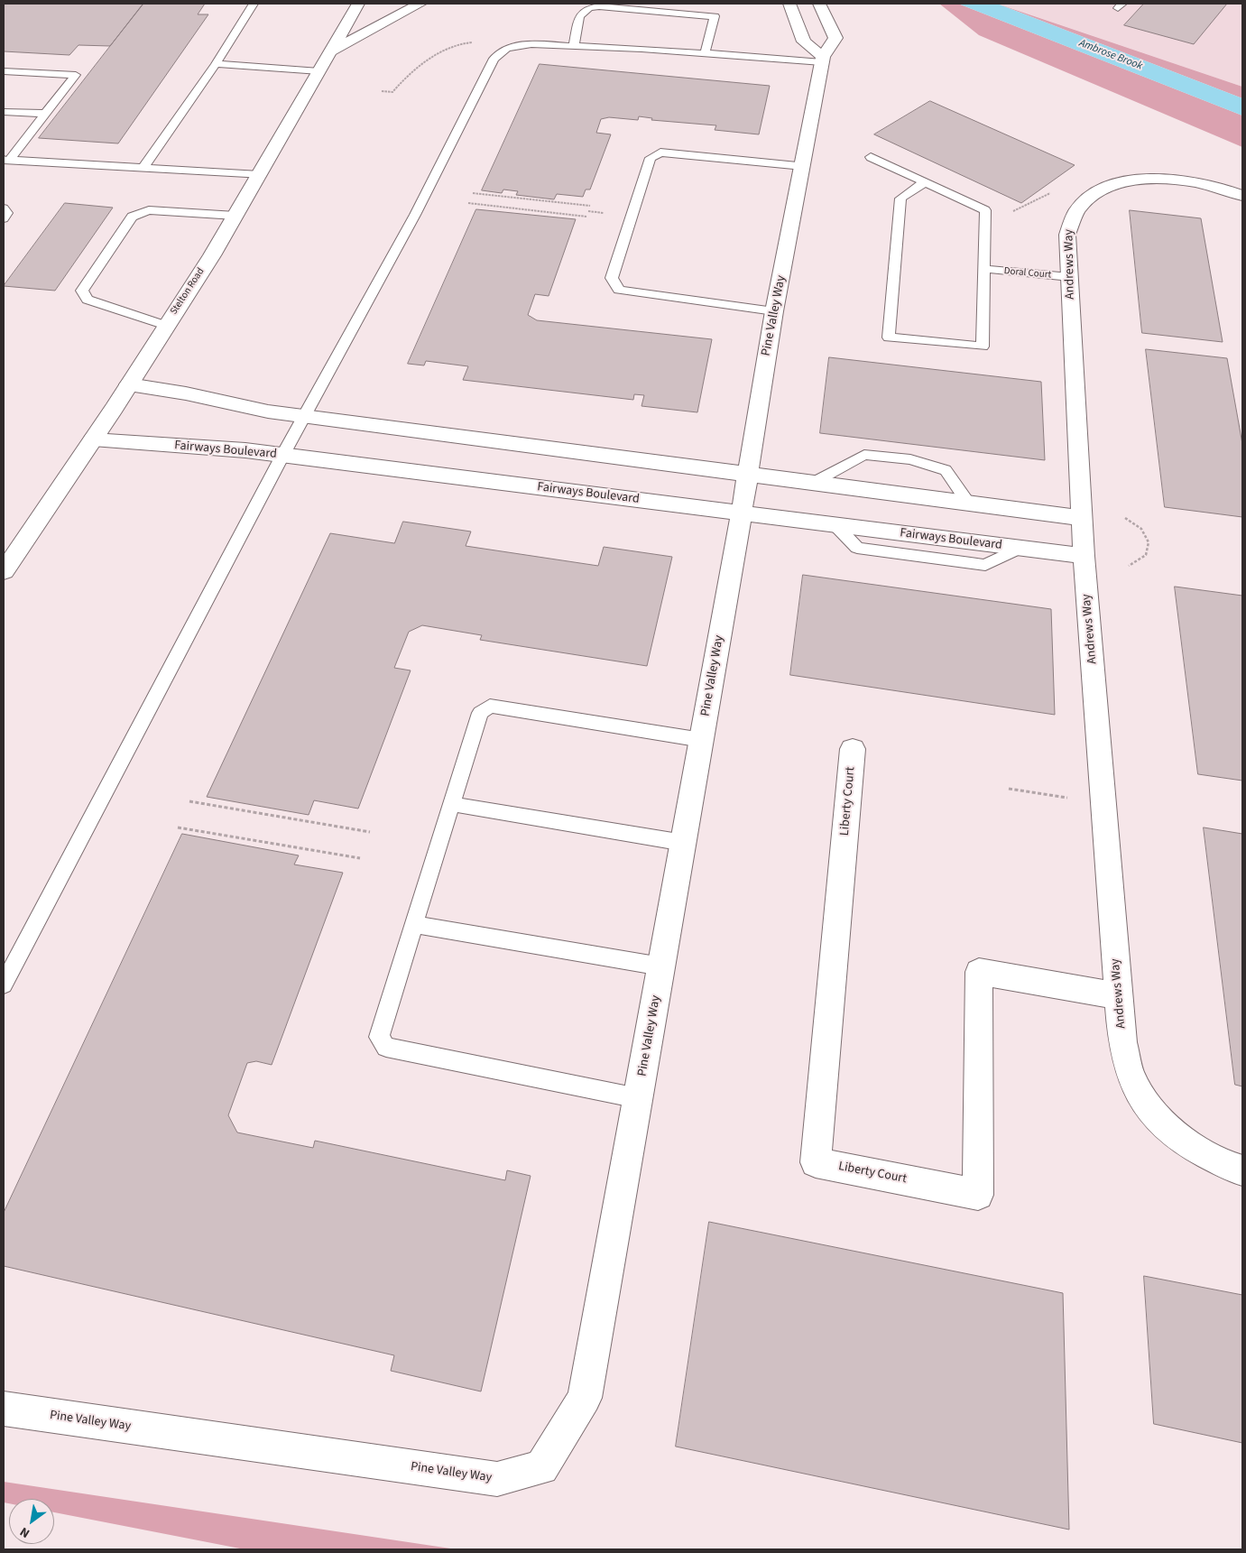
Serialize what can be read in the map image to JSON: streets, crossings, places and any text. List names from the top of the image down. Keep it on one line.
{"streets":{"street":["Andrews Way","Stelton Road","Pine Valley Way","Fairways Boulevard","Liberty Court"],"lane":["Doral Court"]},"crossings":[["Andrews Way","Doral Court"],["Andrews Way","Fairways Boulevard"],["Andrews Way","Liberty Court"],["Stelton Road","Fairways Boulevard"],["Pine Valley Way","Fairways Boulevard"]],"water":["Ambrose Brook"],"north":"bottom left"}
